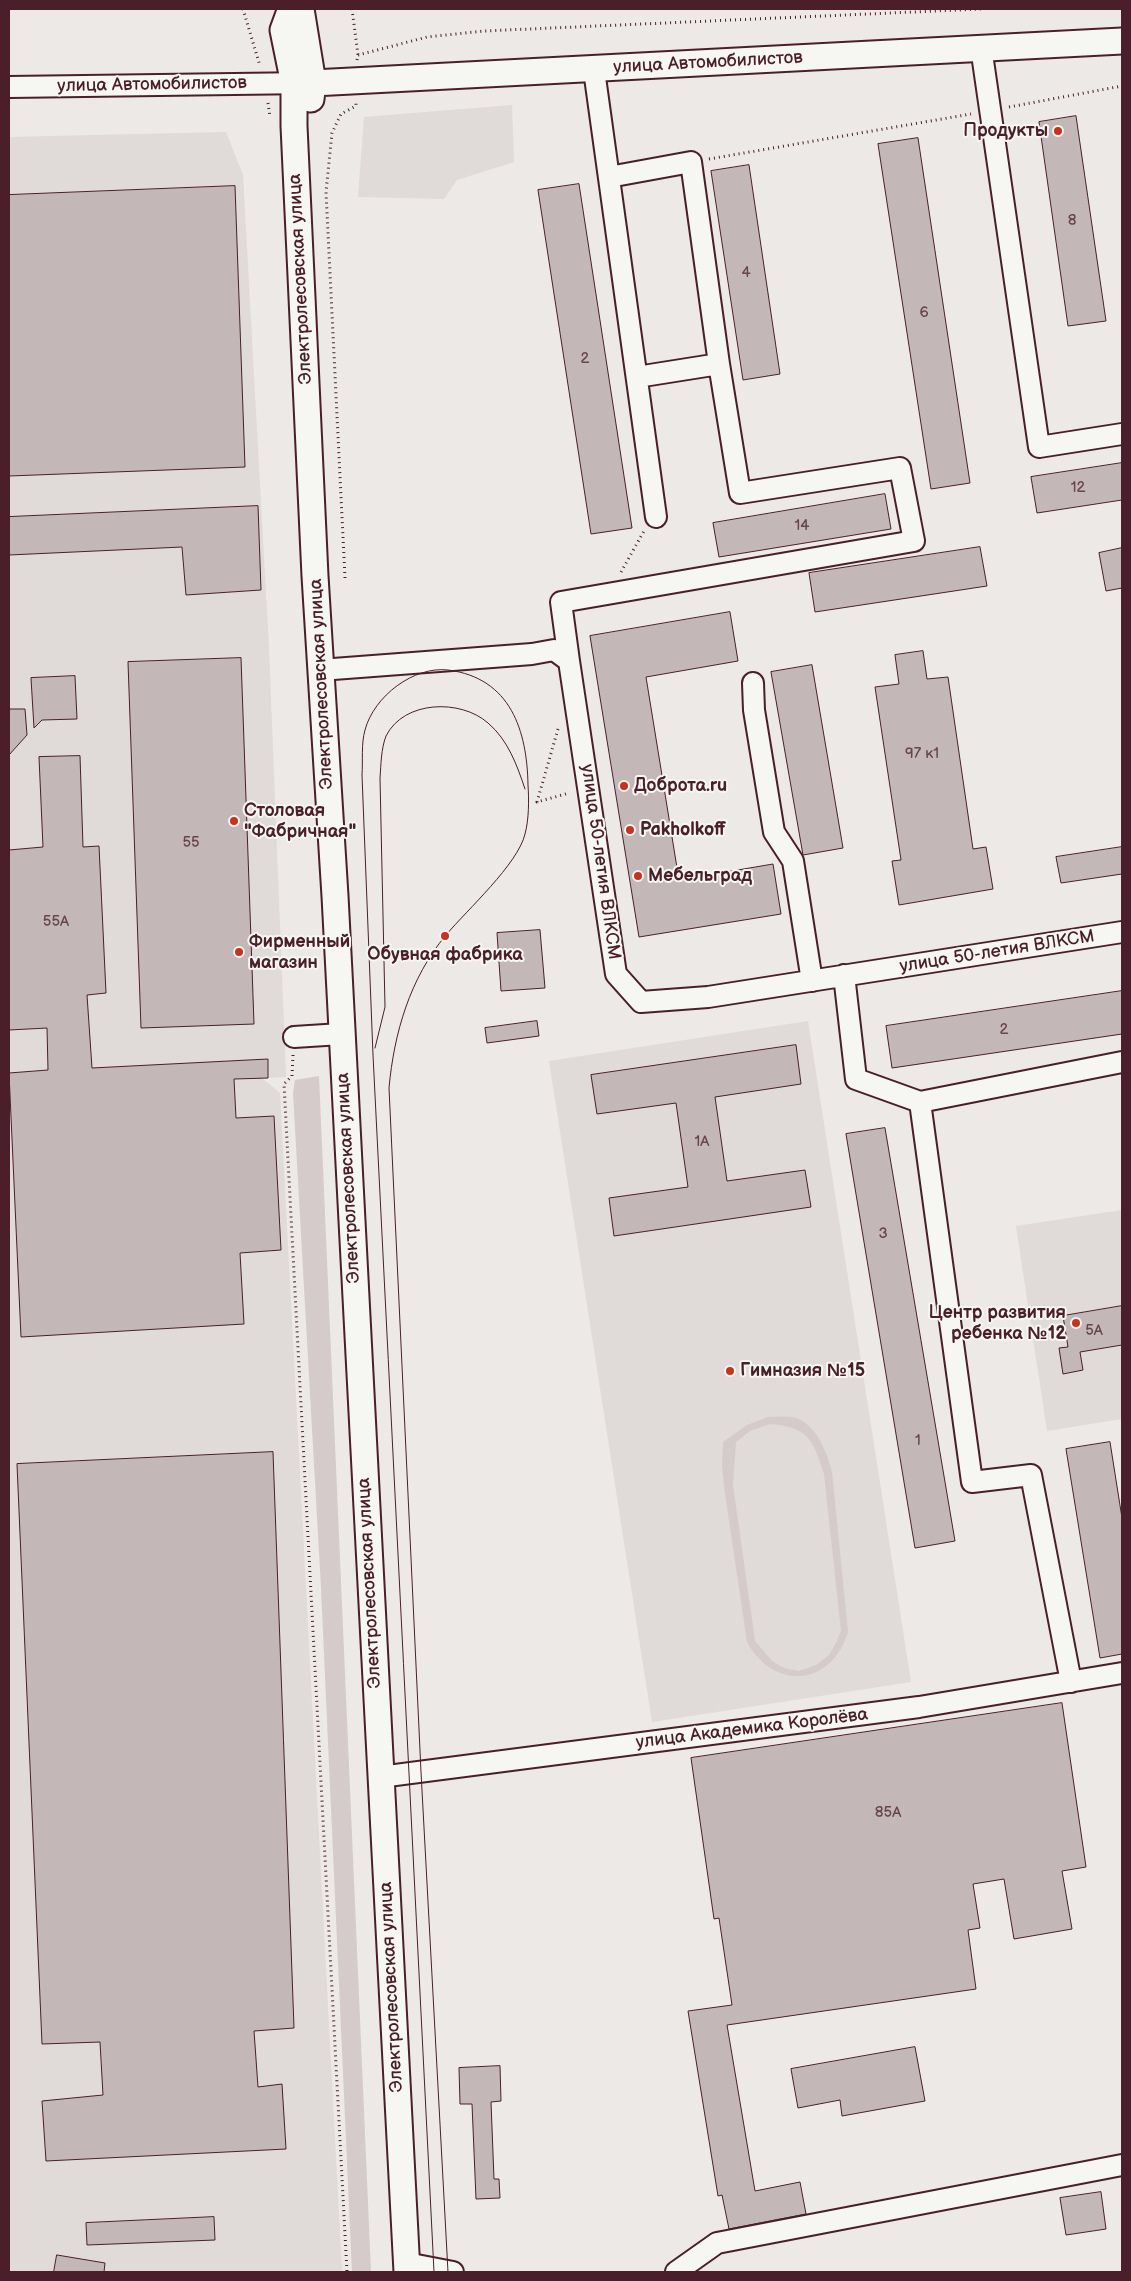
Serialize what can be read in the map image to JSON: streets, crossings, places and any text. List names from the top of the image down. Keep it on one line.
{"streets":{"main road":["улица Автомобилистов","Электролесовская улица"],"street":["улица 50-летия ВЛКСМ","улица Академика Королёва"]},"crossings":[["улица Автомобилистов","Электролесовская улица"],["Электролесовская улица","улица Академика Королёва"]],"places":["Продукты","Доброта.ru","Столовая \"Фабричная\"","Pakholkoff","Мебельград","Обувная фабрика","Фирменный магазин","Центр развития ребенка №12","Гимназия №15"],"house_numbers":["8","4","6","2","12","14","97 к1","55","55А","2","1А","3","5А","1","85А"]}
